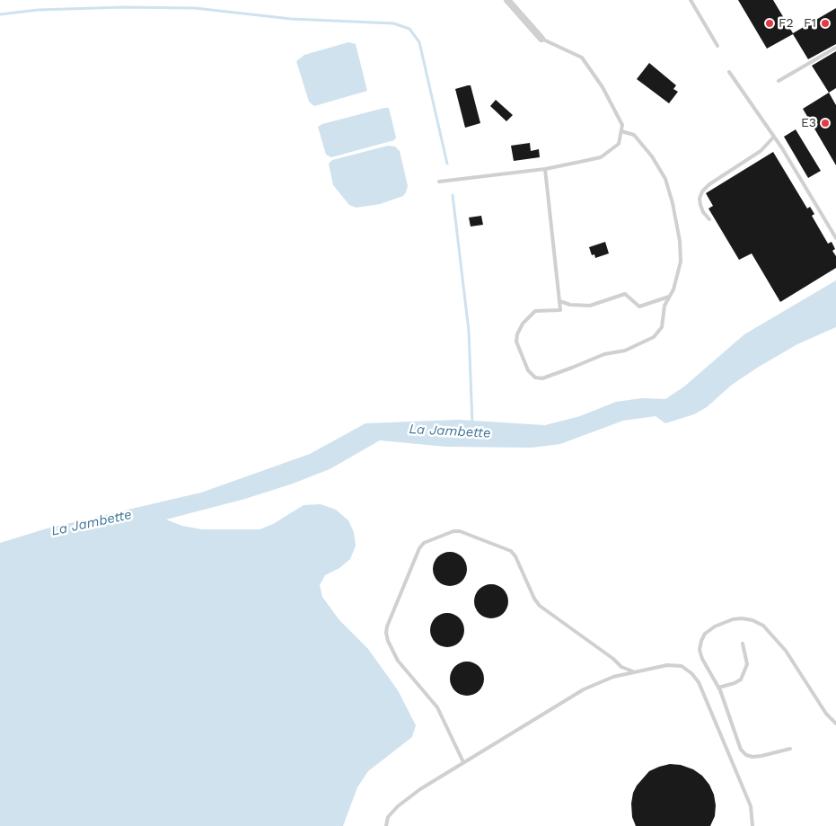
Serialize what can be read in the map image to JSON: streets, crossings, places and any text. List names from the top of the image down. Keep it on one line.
{"water":["La Jambette"],"places":["F2","F1","E3"]}
